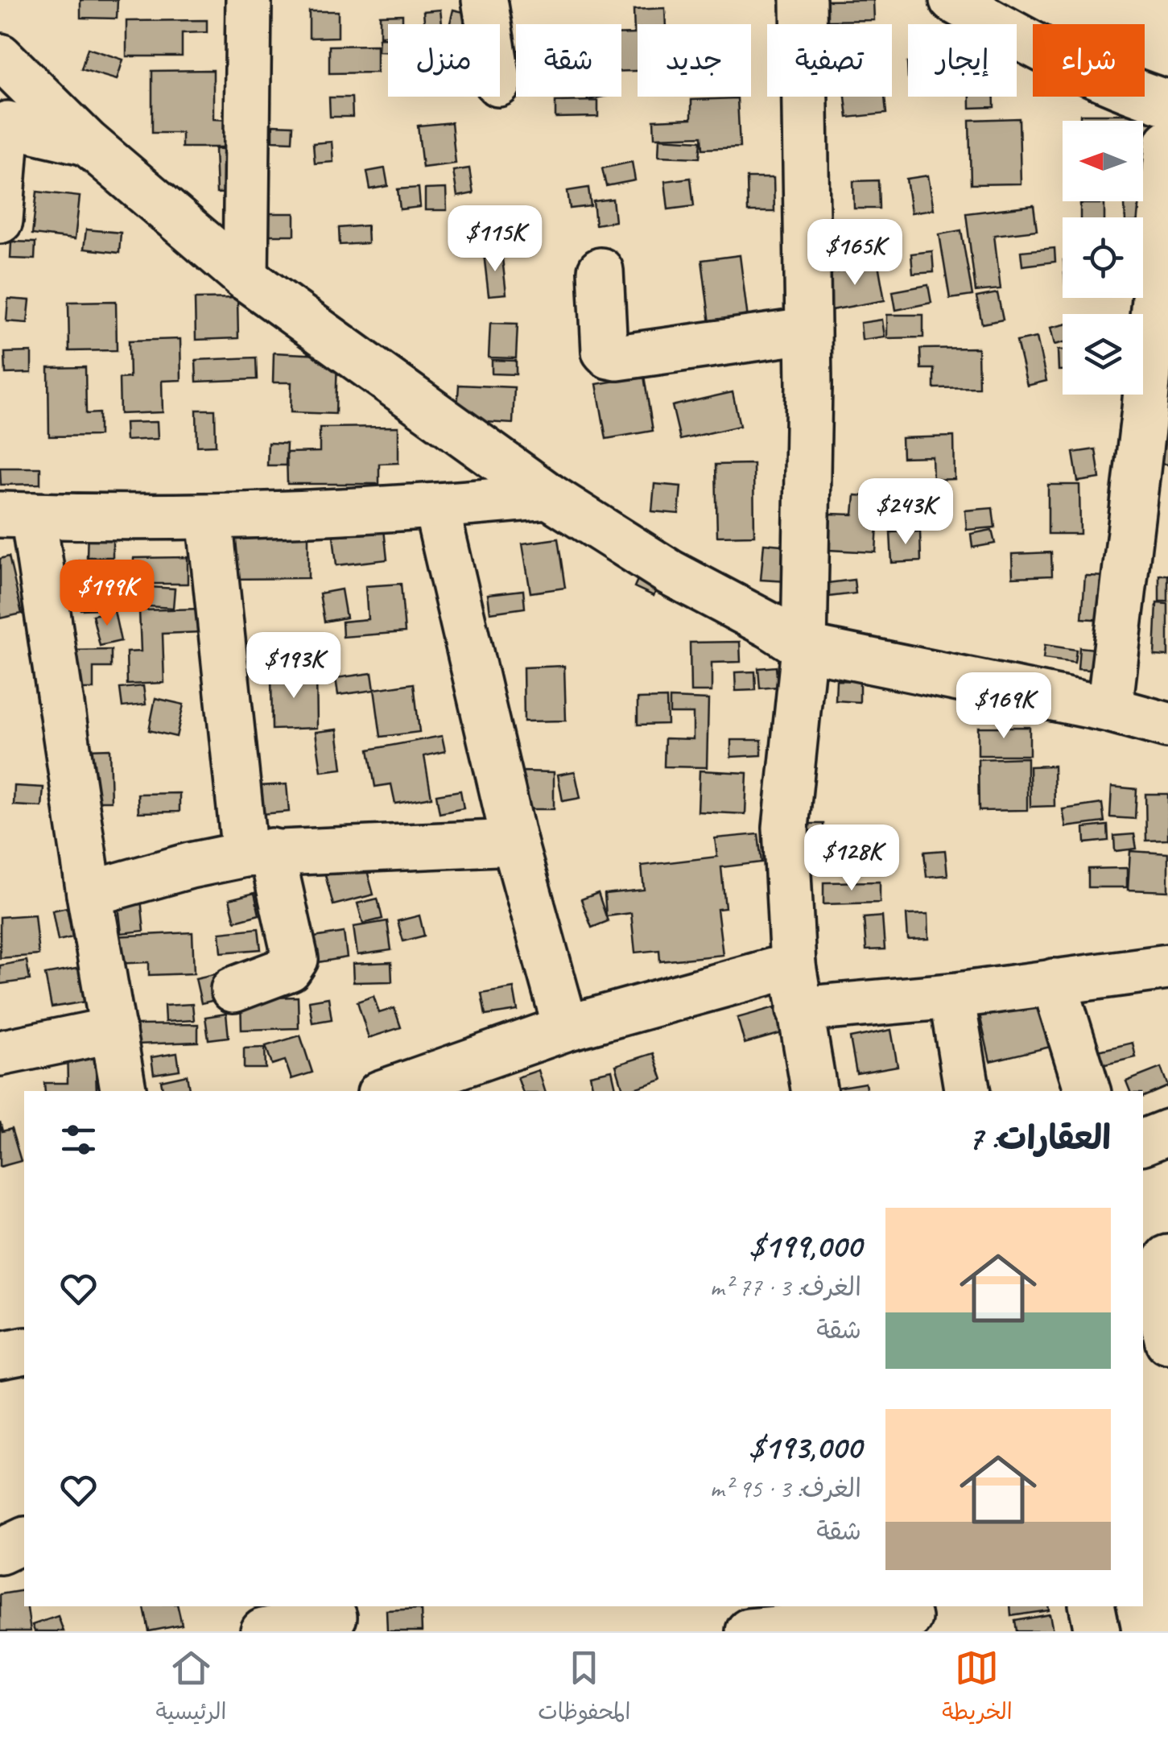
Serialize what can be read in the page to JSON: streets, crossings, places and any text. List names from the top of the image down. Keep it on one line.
{"north":"left","page":{"chip":["شراء","إيجار","تصفية","جديد","شقة","منزل"],"price":["$115K","$165K","$243K","$199K","$193K","$169K","$128K"],"heading":"العقارات: 7","list":[{"name":"$199,000","note":"الغرف: 3 · 77 m² · شقة"},{"name":"$193,000","note":"الغرف: 3 · 95 m² · شقة"}],"tabs":["الخريطة","المحفوظات","الرئيسية"]}}
